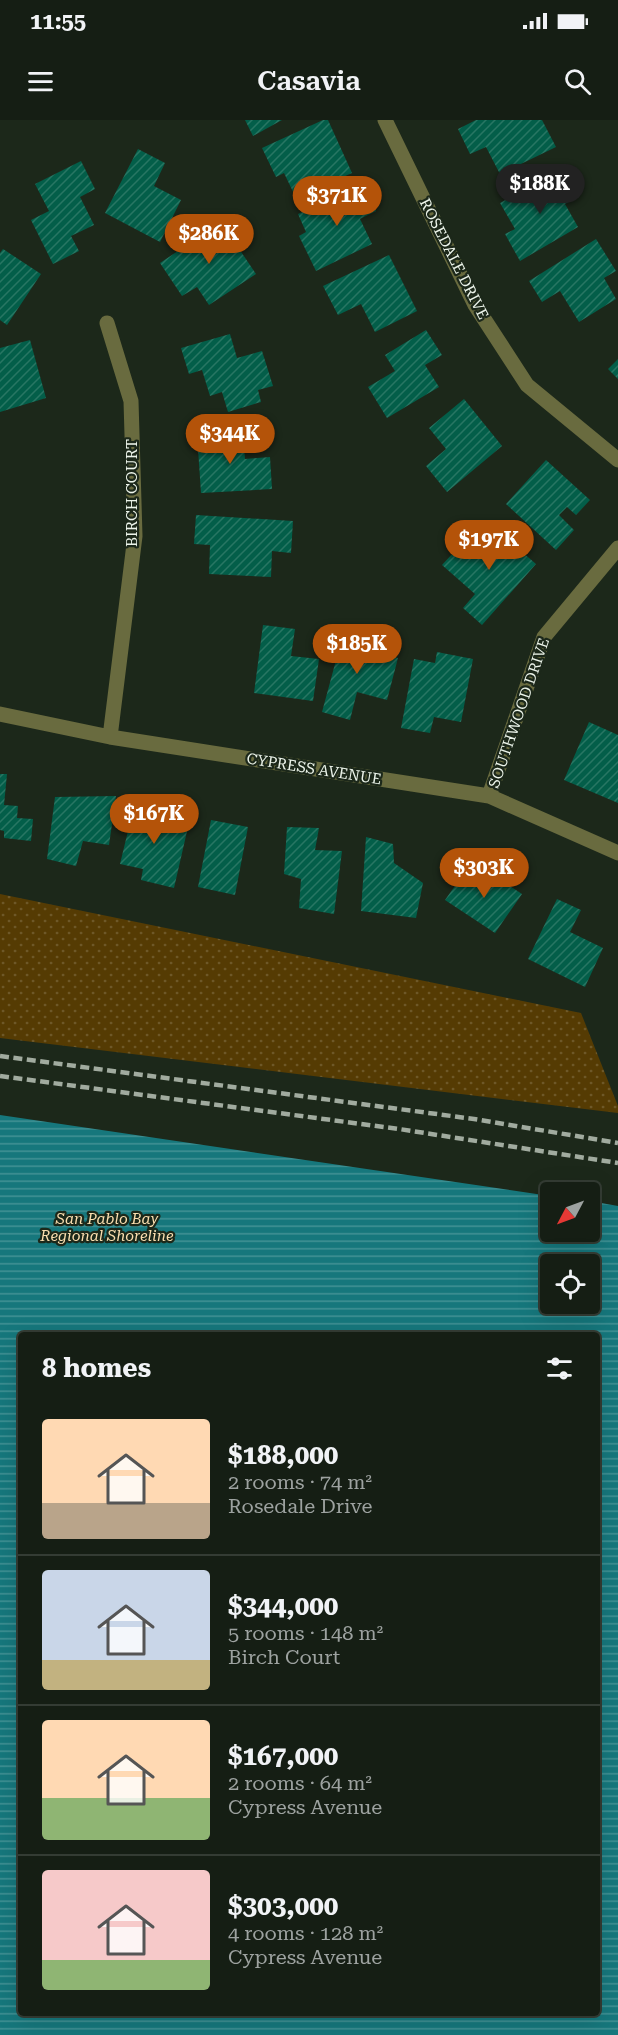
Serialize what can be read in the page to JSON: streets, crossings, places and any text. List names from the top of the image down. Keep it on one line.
{"streets":{"street":["ROSEDALE DRIVE","BIRCH COURT","SOUTHWOOD DRIVE","CYPRESS AVENUE"]},"crossings":[["BIRCH COURT","CYPRESS AVENUE"],["SOUTHWOOD DRIVE","CYPRESS AVENUE"]],"parks":["San Pablo Bay Regional Shoreline"],"north":"bottom left","page":{"status":"11:55","header":"Casavia","price":["$188K","$371K","$286K","$344K","$197K","$185K","$167K","$303K"],"heading":"8 homes","list":[{"name":"$188,000","note":"2 rooms · 74 m² · Rosedale Drive"},{"name":"$344,000","note":"5 rooms · 148 m² · Birch Court"},{"name":"$167,000","note":"2 rooms · 64 m² · Cypress Avenue"},{"name":"$303,000","note":"4 rooms · 128 m² · Cypress Avenue"}]}}
